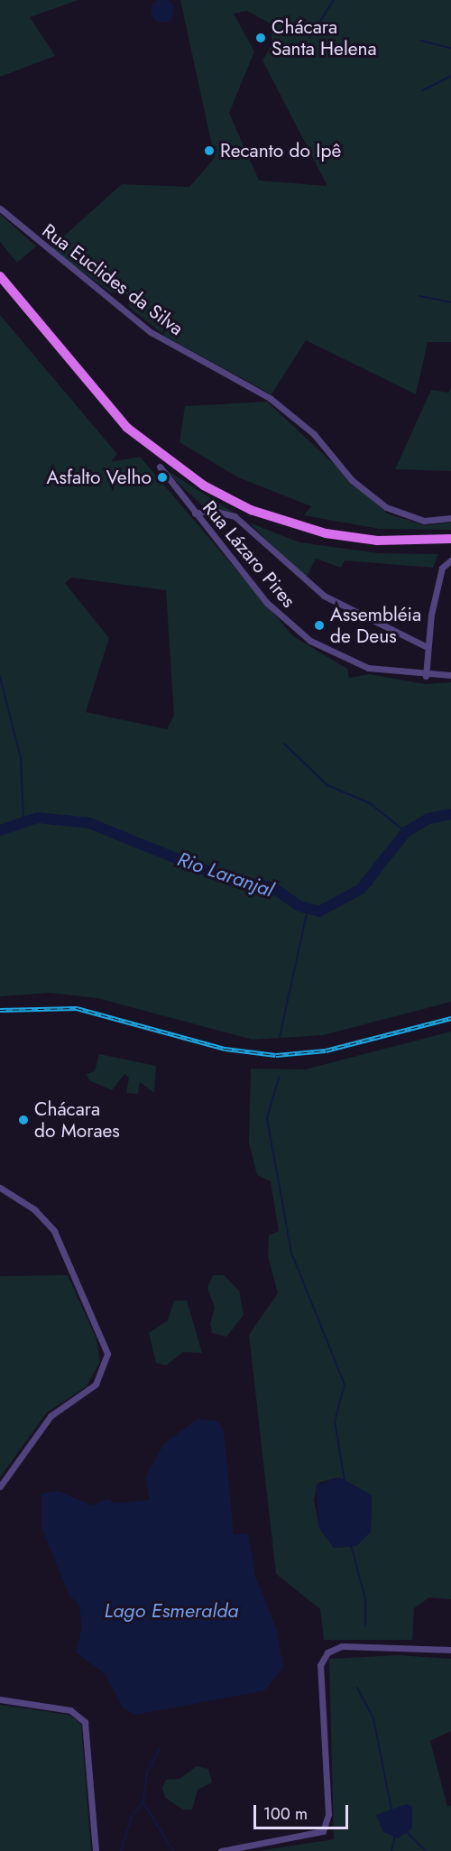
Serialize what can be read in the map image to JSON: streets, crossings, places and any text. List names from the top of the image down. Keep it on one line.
{"streets":{"street":["Rua Euclides da Silva","Rua Lázaro Pires"]},"water":["Rio Laranjal","Lago Esmeralda"],"places":["Chácara Santa Helena","Recanto do Ipê","Asfalto Velho","Assembléia de Deus","Chácara do Moraes"],"scale_bar":"100 m"}
